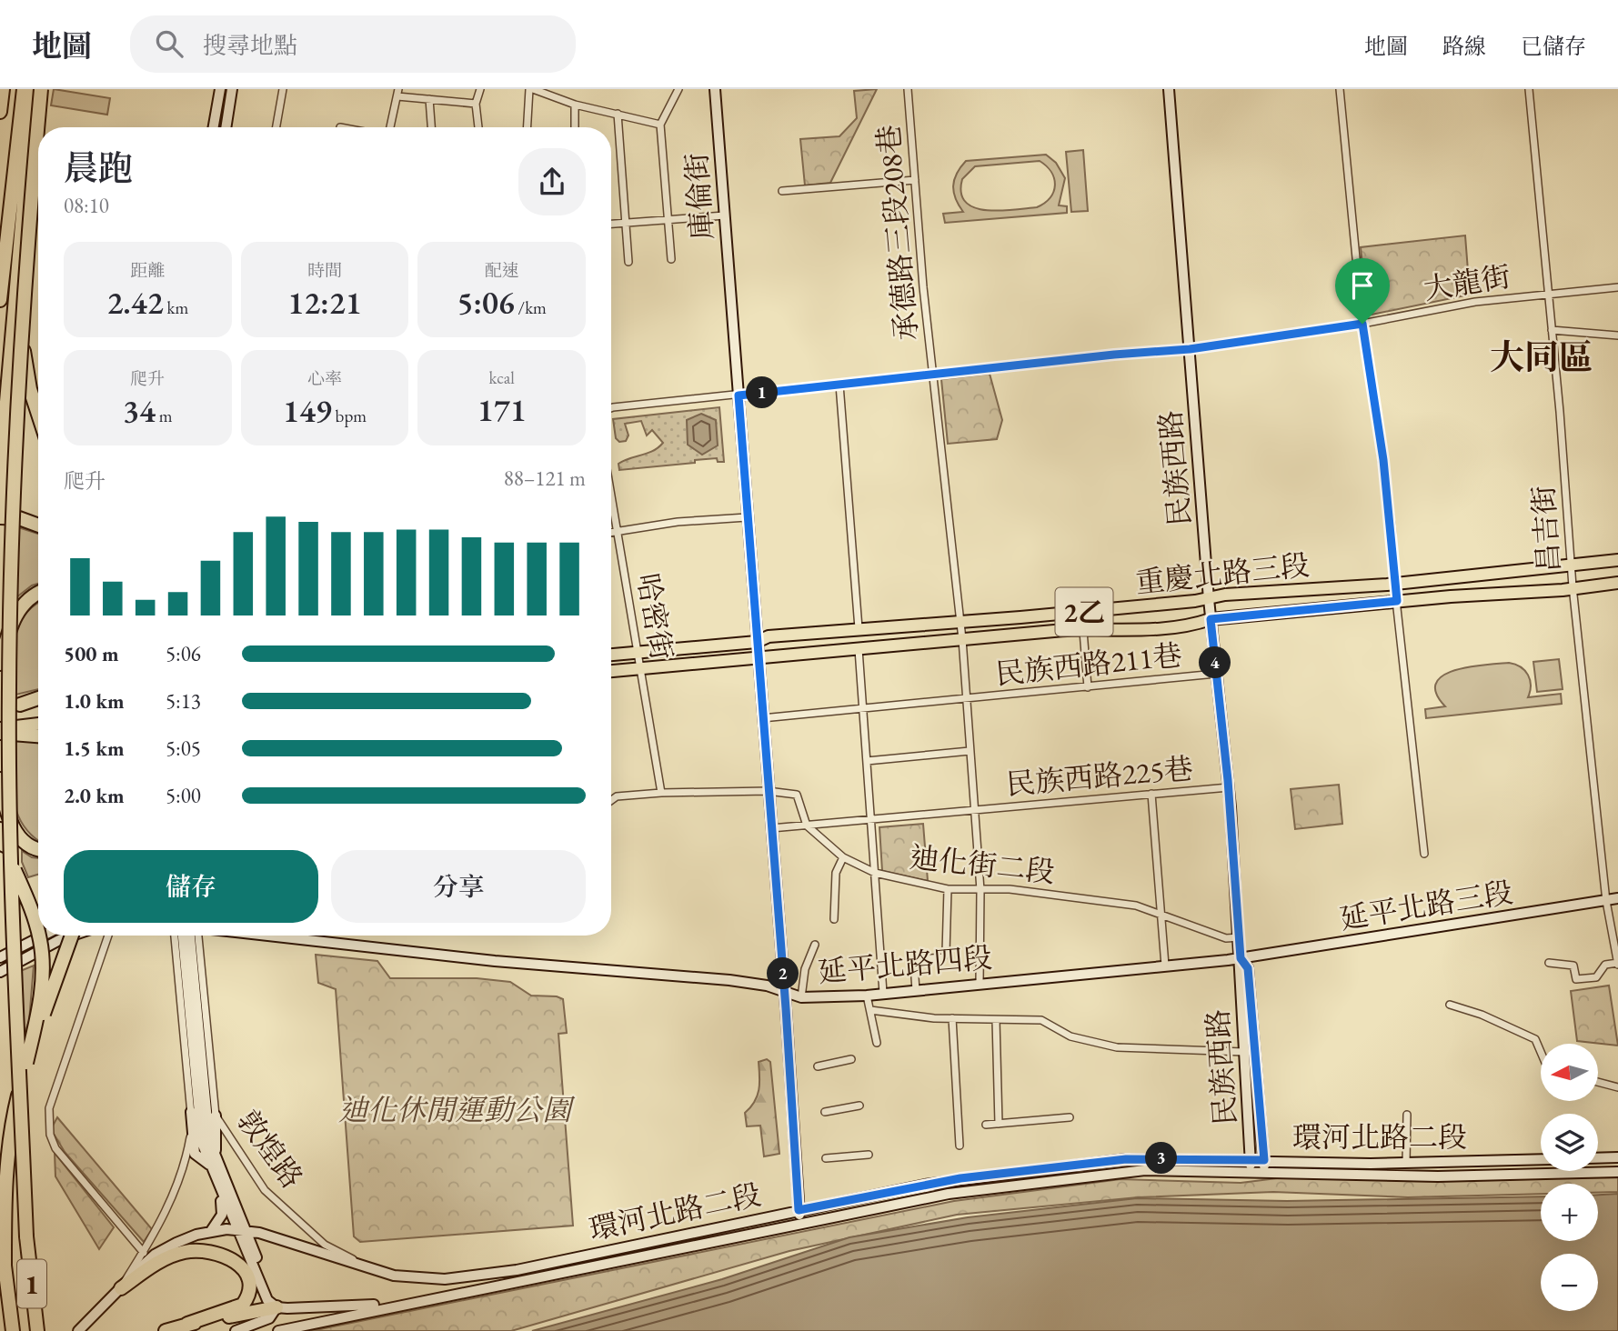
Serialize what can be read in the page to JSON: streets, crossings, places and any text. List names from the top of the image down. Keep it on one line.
{"streets":{"highway":["1"],"main road":["重慶北路三段","2乙"],"street":["庫倫街","承德路三段208巷","大龍街","民族西路","昌吉街","哈密街","民族西路211巷","民族西路225巷","迪化街二段","延平北路三段","延平北路四段","環河北路二段","敦煌路"]},"crossings":[["庫倫街","大龍街"],["庫倫街","重慶北路三段"],["庫倫街","民族西路211巷"],["庫倫街","民族西路225巷"],["庫倫街","延平北路四段"],["庫倫街","環河北路二段"],["承德路三段208巷","大龍街"],["承德路三段208巷","重慶北路三段"],["承德路三段208巷","民族西路211巷"],["承德路三段208巷","民族西路225巷"],["承德路三段208巷","迪化街二段"],["承德路三段208巷","延平北路四段"],["大龍街","民族西路"],["大龍街","昌吉街"],["民族西路","重慶北路三段"],["民族西路","民族西路211巷"],["民族西路","民族西路225巷"],["民族西路","迪化街二段"],["民族西路","延平北路三段"],["民族西路","延平北路四段"],["民族西路","環河北路二段"],["昌吉街","重慶北路三段"],["昌吉街","延平北路三段"],["重慶北路三段","哈密街"],["民族西路225巷","迪化街二段"],["延平北路三段","延平北路四段"],["環河北路二段","敦煌路"]],"districts":["大同區"],"parks":["迪化休閒運動公園"],"north":"left","page":{"header":"地圖","search":"搜尋地點","nav":["地圖","路線","已儲存"],"heading":["晨跑","08:10"],"stats":[["距離","2.42 km"],["時間","12:21"],["配速","5:06 /km"],["爬升","34 m"],["心率","149 bpm"],["kcal","171"]],"pins":["1","4","2","3"],"chart":["爬升","88–121 m"],"list":[{"name":"500 m","note":"5:06"},{"name":"1.0 km","note":"5:13"},{"name":"1.5 km","note":"5:05"},{"name":"2.0 km","note":"5:00"}],"buttons":["儲存","分享"],"map_buttons":["+","−"]}}
